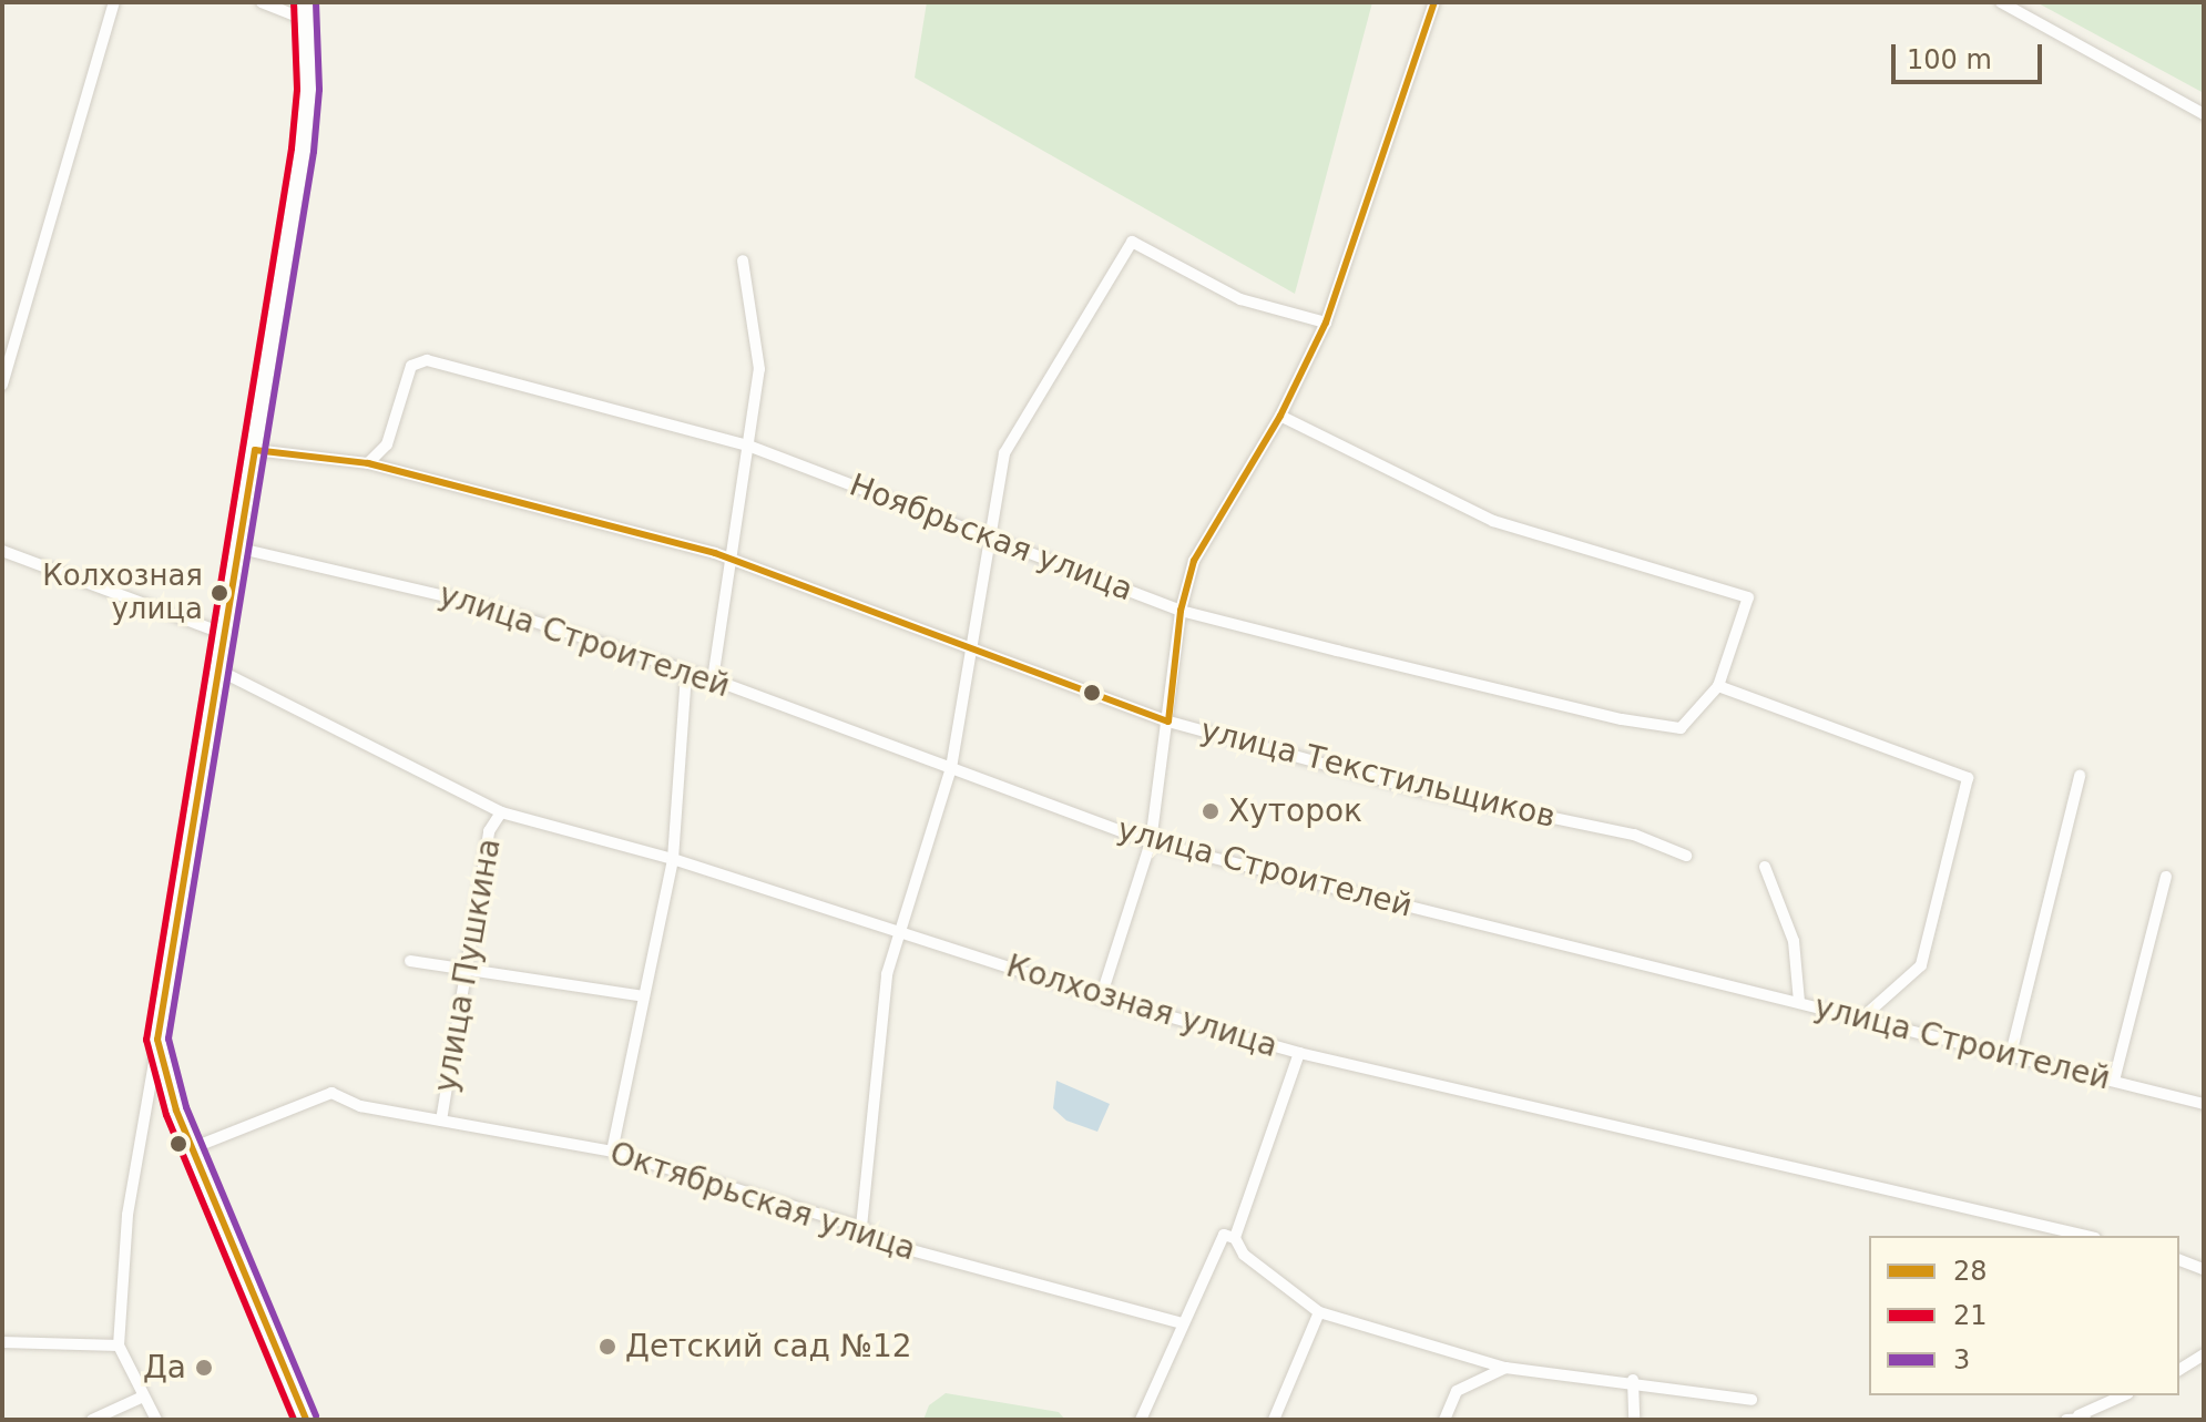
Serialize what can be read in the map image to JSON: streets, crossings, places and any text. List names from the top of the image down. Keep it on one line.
{"streets":{"street":["Ноябрьская улица","улица Строителей","улица Текстильщиков","улица Пушкина","Колхозная улица","Октябрьская улица"]},"crossings":[["Ноябрьская улица","улица Текстильщиков"],["улица Пушкина","Колхозная улица"],["улица Пушкина","Октябрьская улица"]],"places":["Колхозная улица","Хуторок","Детский сад №12","Да"],"lines":["transit line 28","transit line 21","transit line 3"],"legend":["28","21","3"],"scale_bar":"100 m"}
